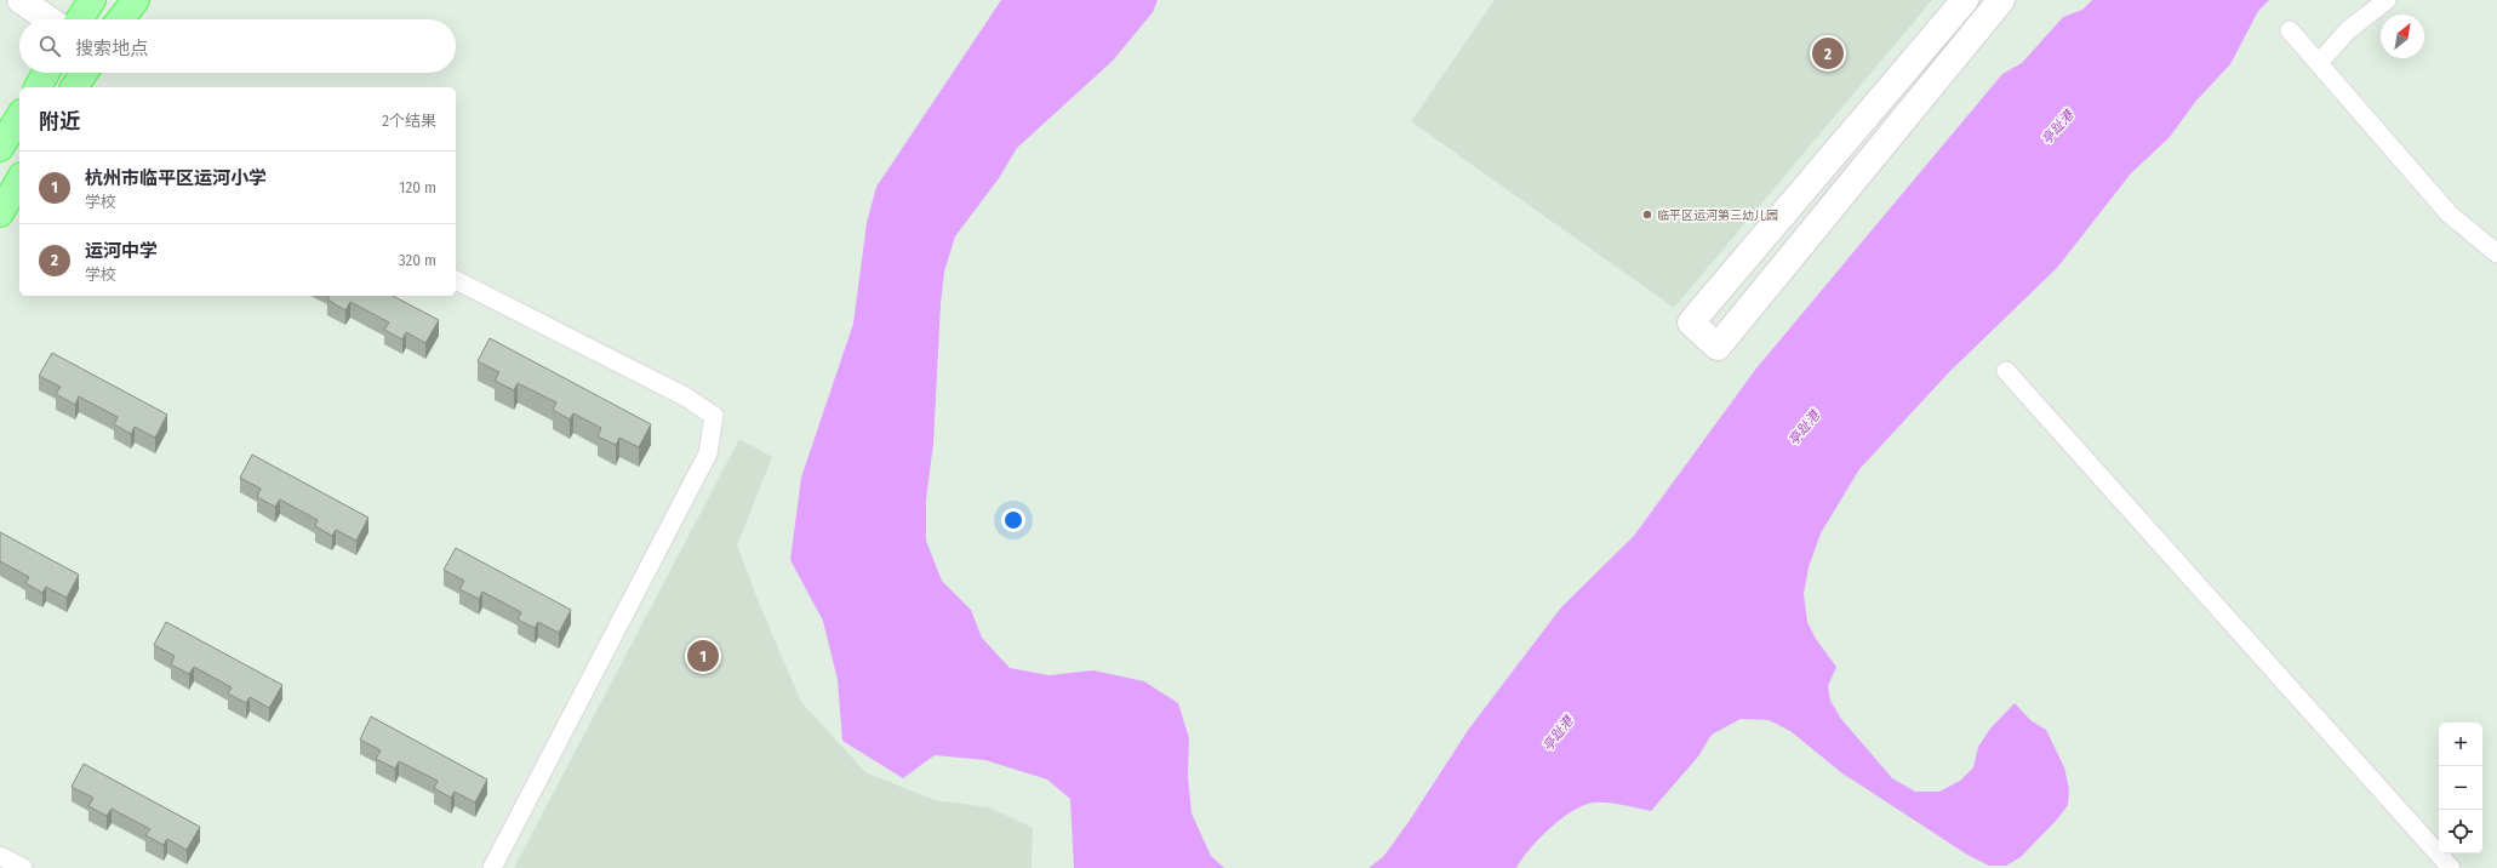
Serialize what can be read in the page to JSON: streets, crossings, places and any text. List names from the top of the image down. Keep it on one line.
{"water":["亭趾港"],"places":["临平区运河第三幼儿园"],"north":"top right","page":{"search":"搜索地点","pins":["2","1"],"heading":["附近","2个结果"],"list":[{"mark":"1","name":"杭州市临平区运河小学","note":"学校","value":"120 m"},{"mark":"2","name":"运河中学","note":"学校","value":"320 m"}],"map_buttons":["+","−"]}}
